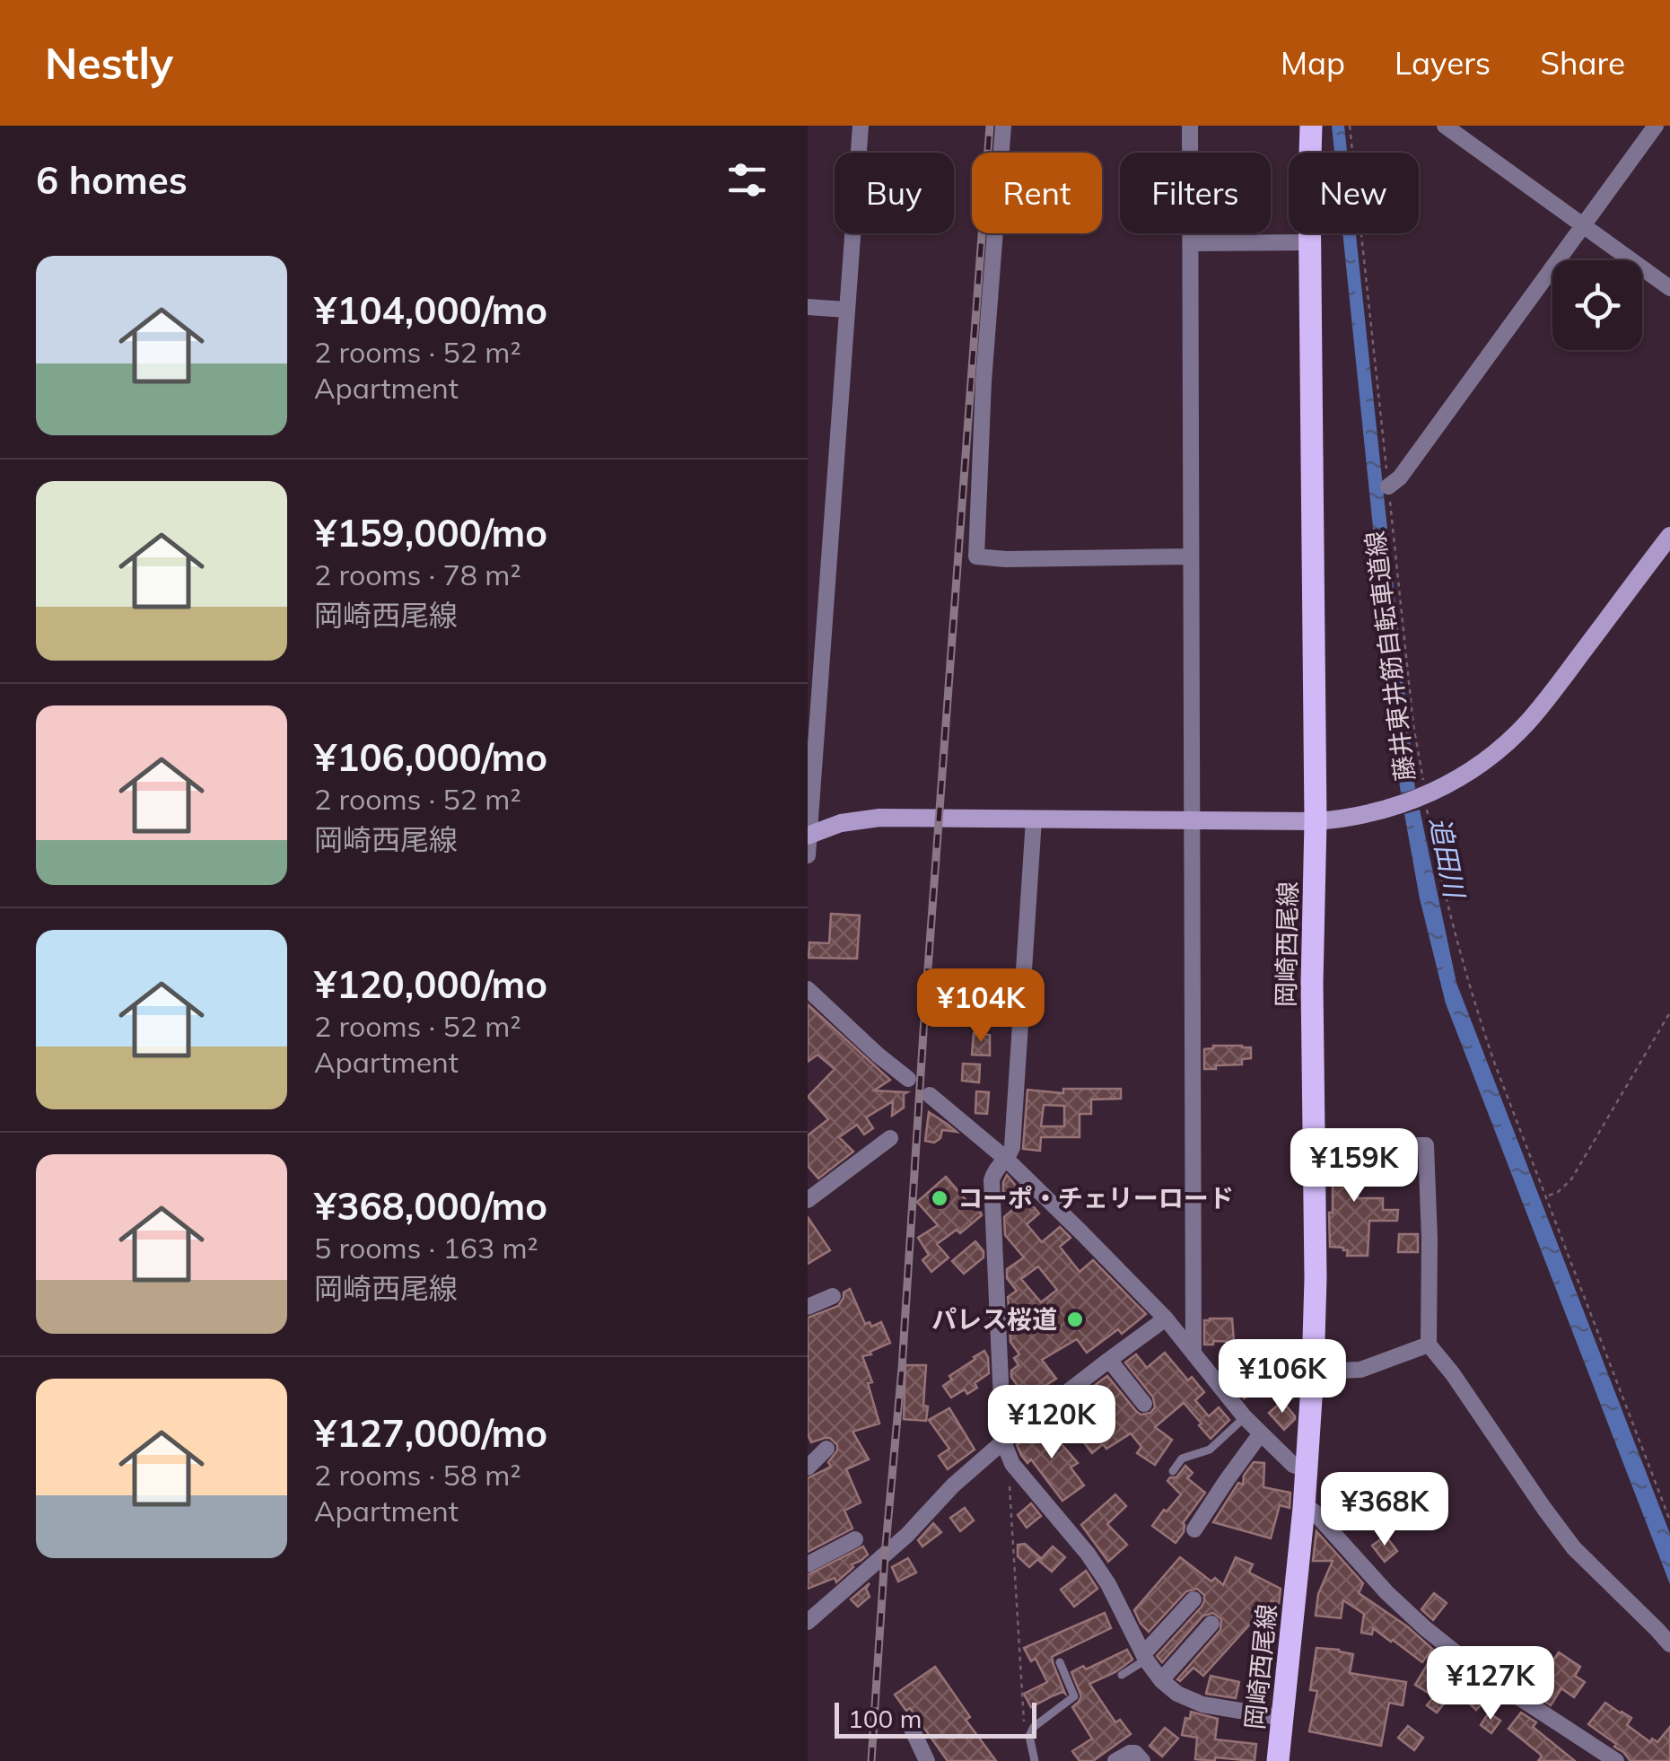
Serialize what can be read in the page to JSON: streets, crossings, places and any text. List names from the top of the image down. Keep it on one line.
{"streets":{"main road":["岡崎西尾線"],"path":["藤井東井筋自転車道線"]},"water":["追田川"],"places":["コーポ・チェリーロード","パレス桜道"],"scale_bar":"100 m","page":{"header":"Nestly","nav":["Map","Layers","Share"],"heading":"6 homes","chip":["Buy","Rent","Filters","New"],"list":[{"name":"¥104,000/mo","note":"2 rooms · 52 m² · Apartment"},{"name":"¥159,000/mo","note":"2 rooms · 78 m² · 岡崎西尾線"},{"name":"¥106,000/mo","note":"2 rooms · 52 m² · 岡崎西尾線"},{"name":"¥120,000/mo","note":"2 rooms · 52 m² · Apartment"},{"name":"¥368,000/mo","note":"5 rooms · 163 m² · 岡崎西尾線"},{"name":"¥127,000/mo","note":"2 rooms · 58 m² · Apartment"}],"price":["¥104K","¥159K","¥106K","¥120K","¥368K","¥127K"],"scale":"100 m"}}
